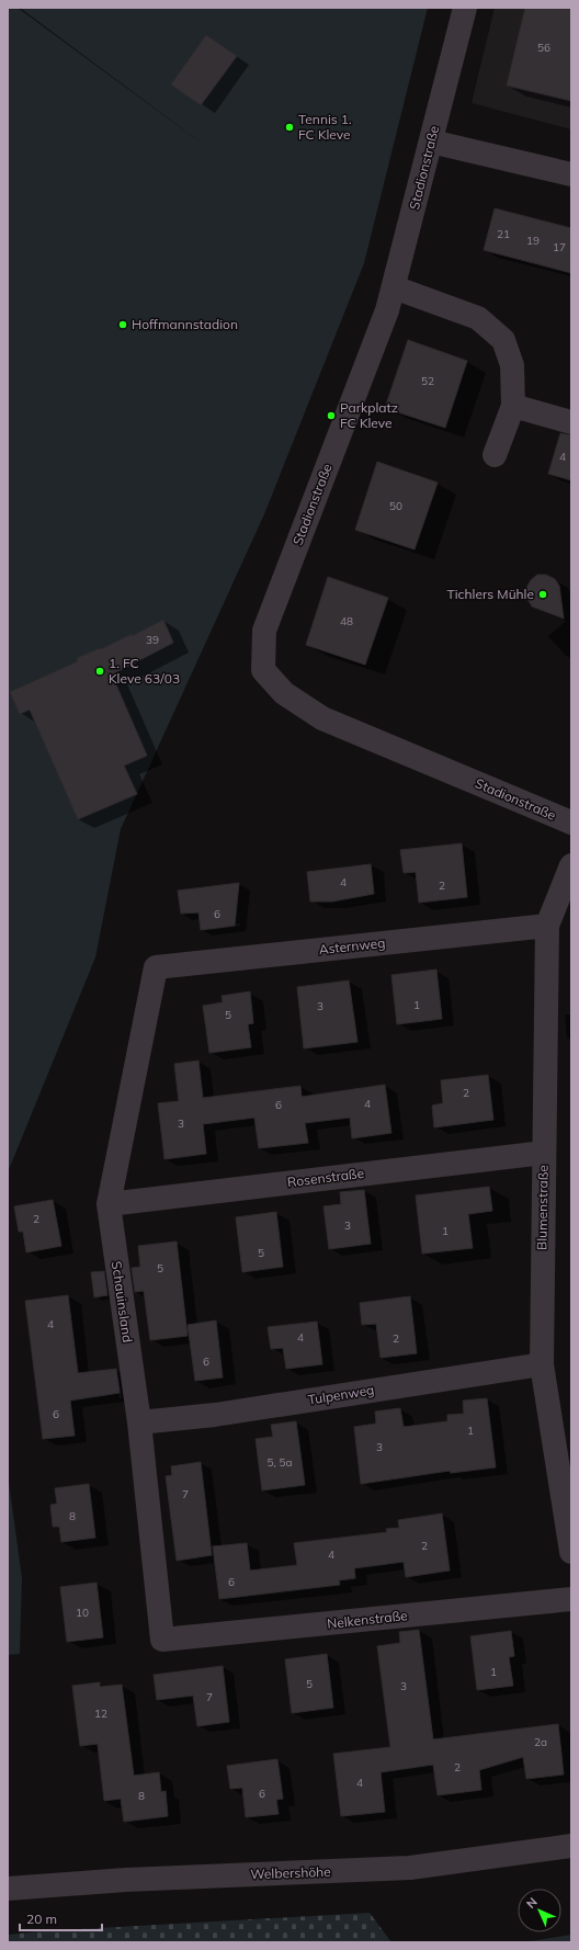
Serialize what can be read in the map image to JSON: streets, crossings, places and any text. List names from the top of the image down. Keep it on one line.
{"streets":{"street":["Stadionstraße","Asternweg","Rosenstraße","Blumenstraße","Schauinsland","Tulpenweg","Nelkenstraße","Welbershöhe"]},"crossings":[["Asternweg","Blumenstraße"],["Asternweg","Schauinsland"],["Rosenstraße","Blumenstraße"],["Rosenstraße","Schauinsland"],["Blumenstraße","Tulpenweg"],["Schauinsland","Tulpenweg"],["Schauinsland","Nelkenstraße"]],"places":["Tennis 1. FC Kleve","Hoffmannstadion","Parkplatz FC Kleve","Tichlers Mühle","1. FC Kleve 63/03"],"house_numbers":["56","21","19","17","52","4","50","48","39","4","2","6","1","3","5","2","4","6","3","2","3","1","5","5","4","4","2","6","6","1","3","5, 5a","7","8","2","4","6","10","1","5","3","7","12","2a","2","4","6","8"],"scale_bar":"20 m","north":"top left"}
